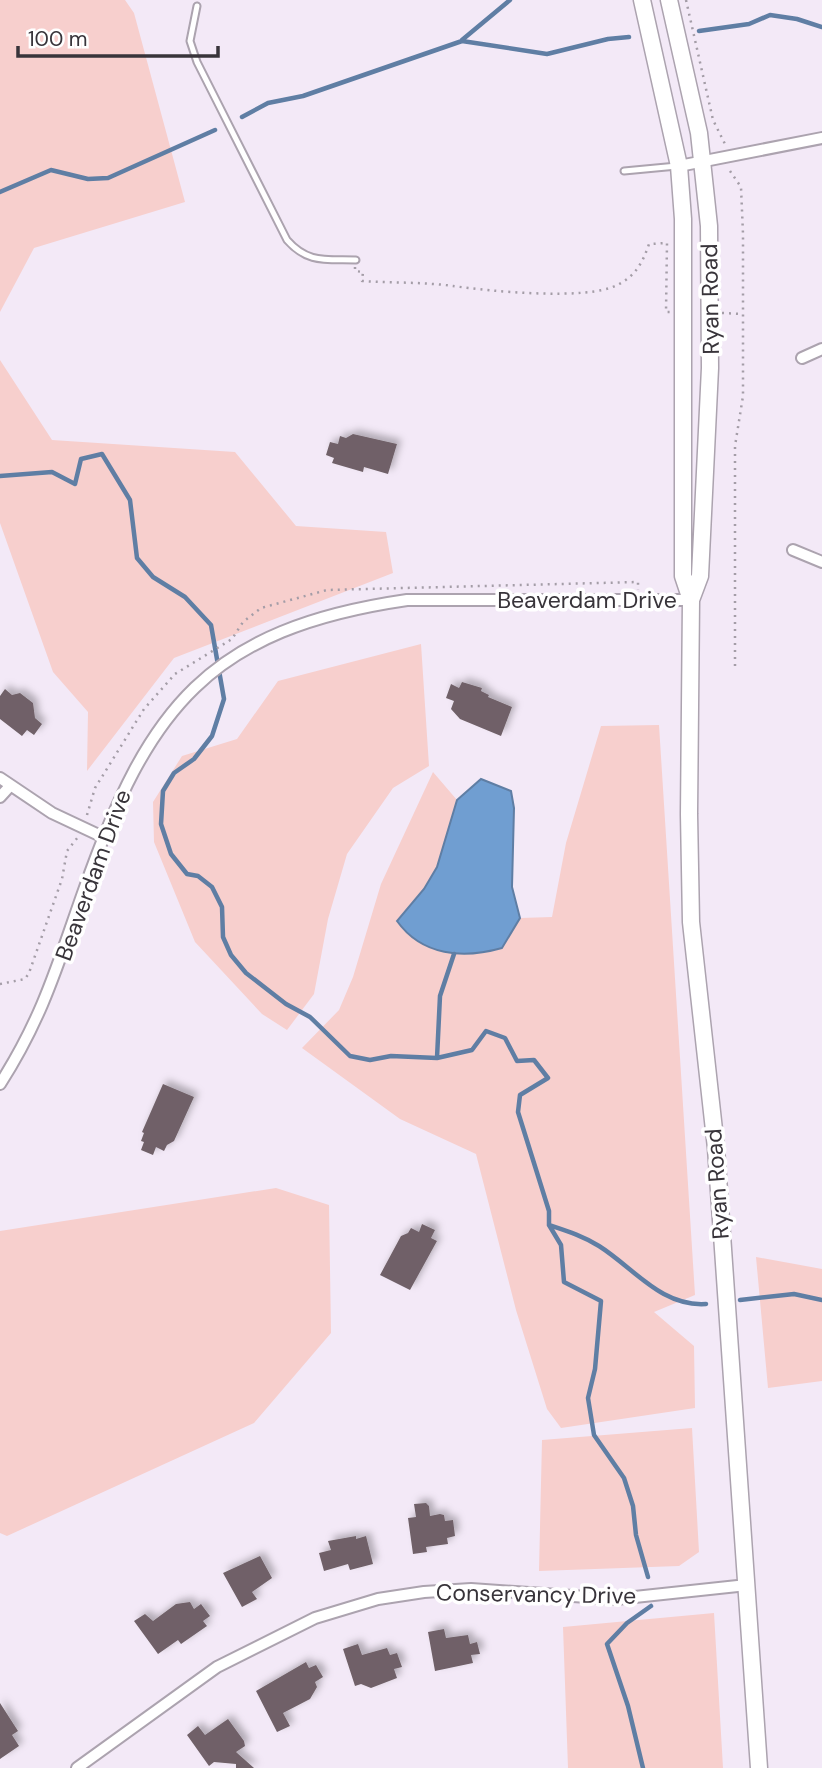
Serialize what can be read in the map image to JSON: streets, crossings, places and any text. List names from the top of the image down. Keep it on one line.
{"streets":{"main road":["Ryan Road"],"street":["Beaverdam Drive","Conservancy Drive"]},"crossings":[["Ryan Road","Beaverdam Drive"],["Ryan Road","Conservancy Drive"]],"scale_bar":"100 m"}
